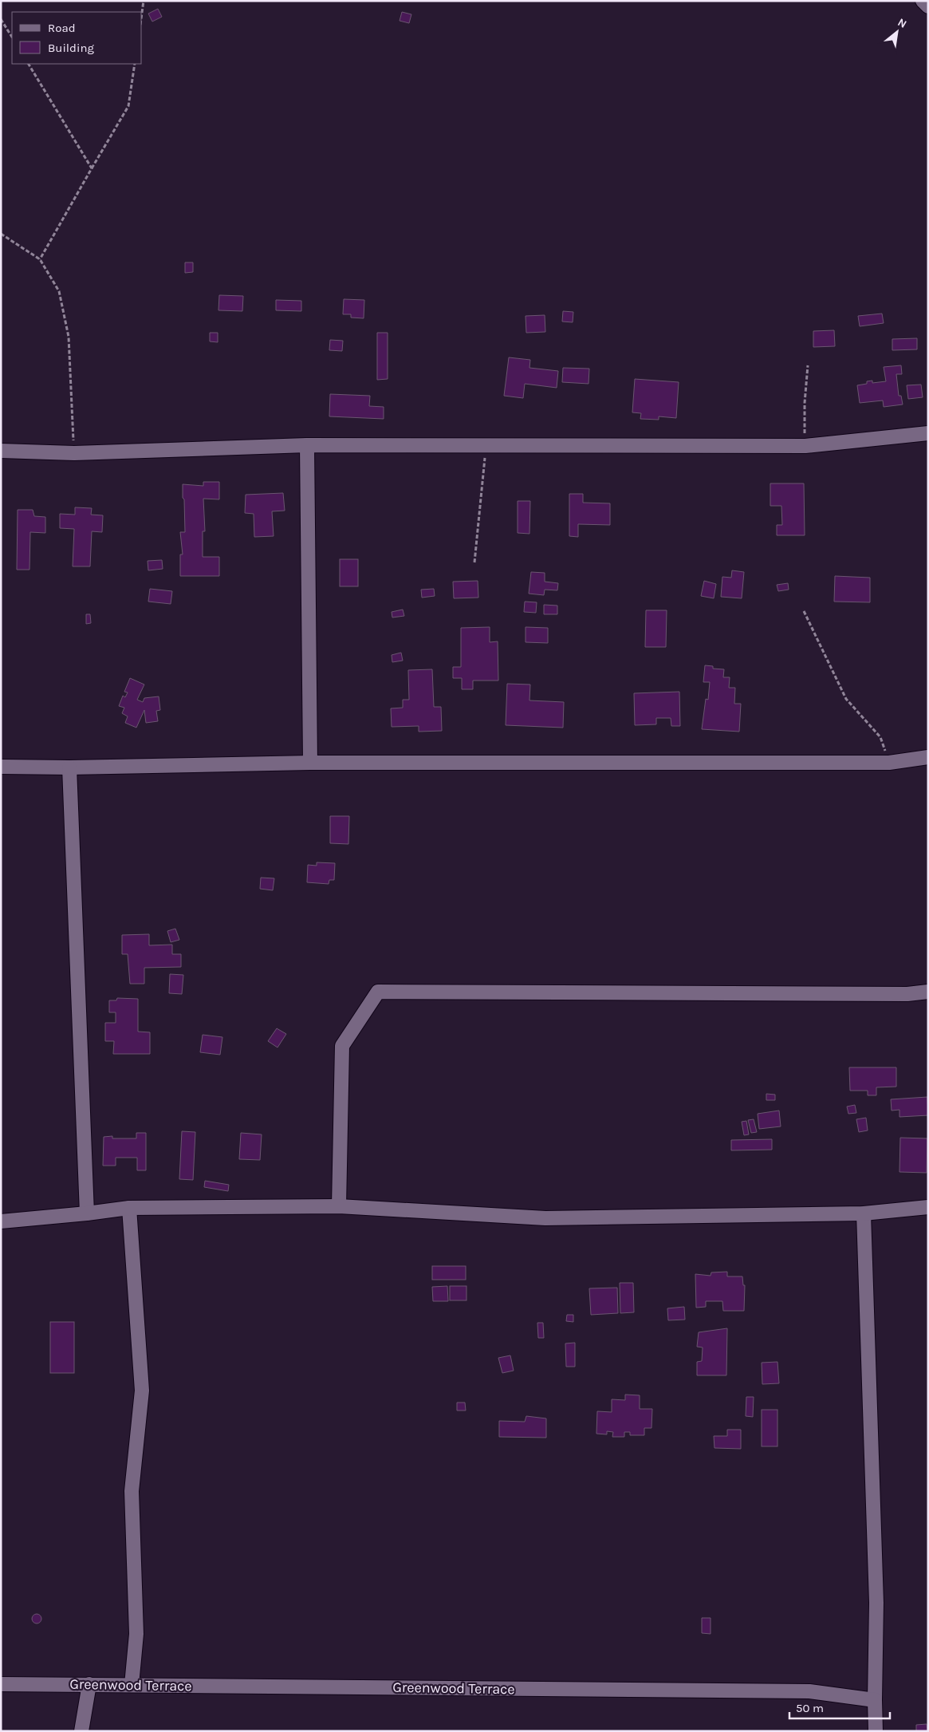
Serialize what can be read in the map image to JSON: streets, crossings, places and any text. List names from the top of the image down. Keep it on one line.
{"streets":{"street":["Greenwood Terrace"]},"legend":["Road","Building"],"scale_bar":"50 m","north":"top right"}
